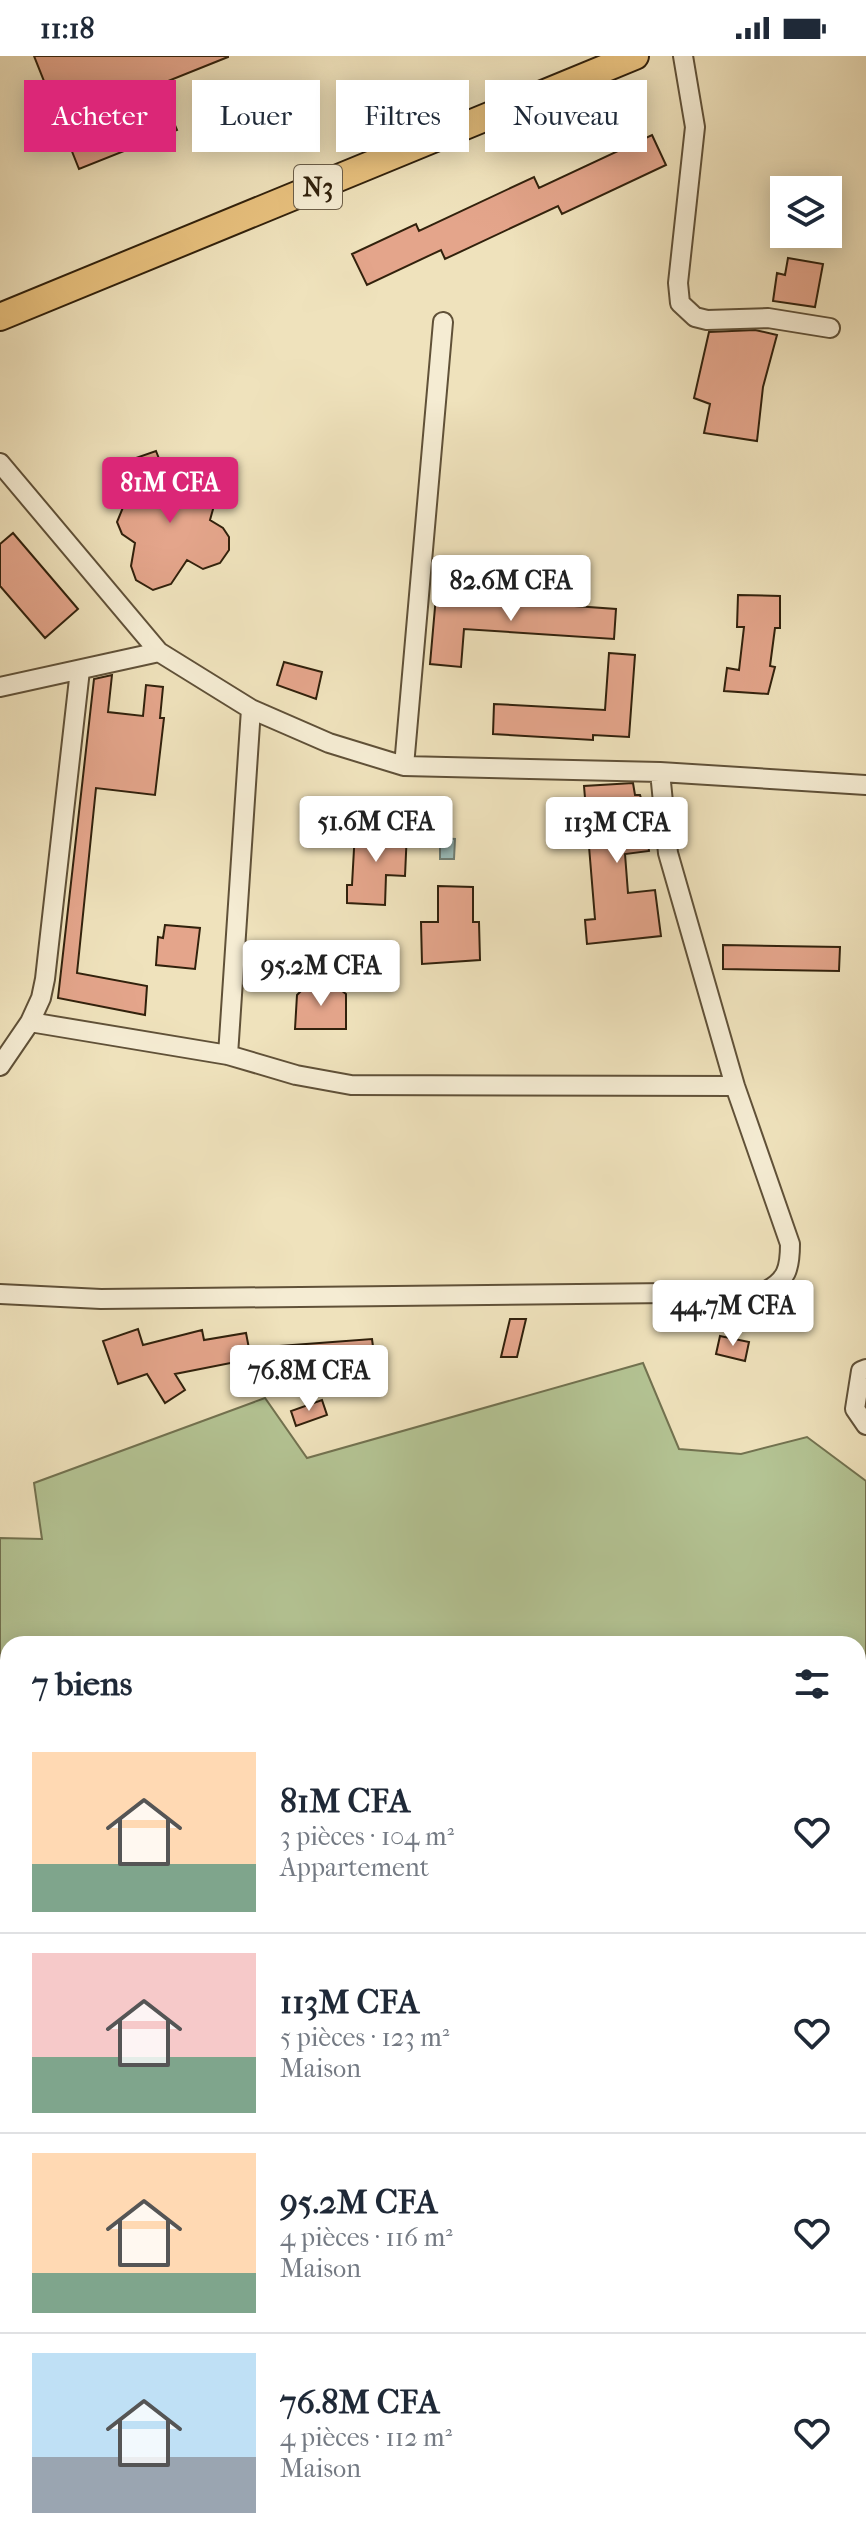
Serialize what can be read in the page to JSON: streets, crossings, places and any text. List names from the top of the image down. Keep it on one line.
{"streets":{"highway":["N3"]},"page":{"status":"11:18","chip":["Acheter","Louer","Filtres","Nouveau"],"price":["81M CFA","82.6M CFA","51.6M CFA","113M CFA","95.2M CFA","44.7M CFA","76.8M CFA"],"heading":"7 biens","list":[{"name":"81M CFA","note":"3 pièces · 104 m² · Appartement"},{"name":"113M CFA","note":"5 pièces · 123 m² · Maison"},{"name":"95.2M CFA","note":"4 pièces · 116 m² · Maison"},{"name":"76.8M CFA","note":"4 pièces · 112 m² · Maison"}]}}
